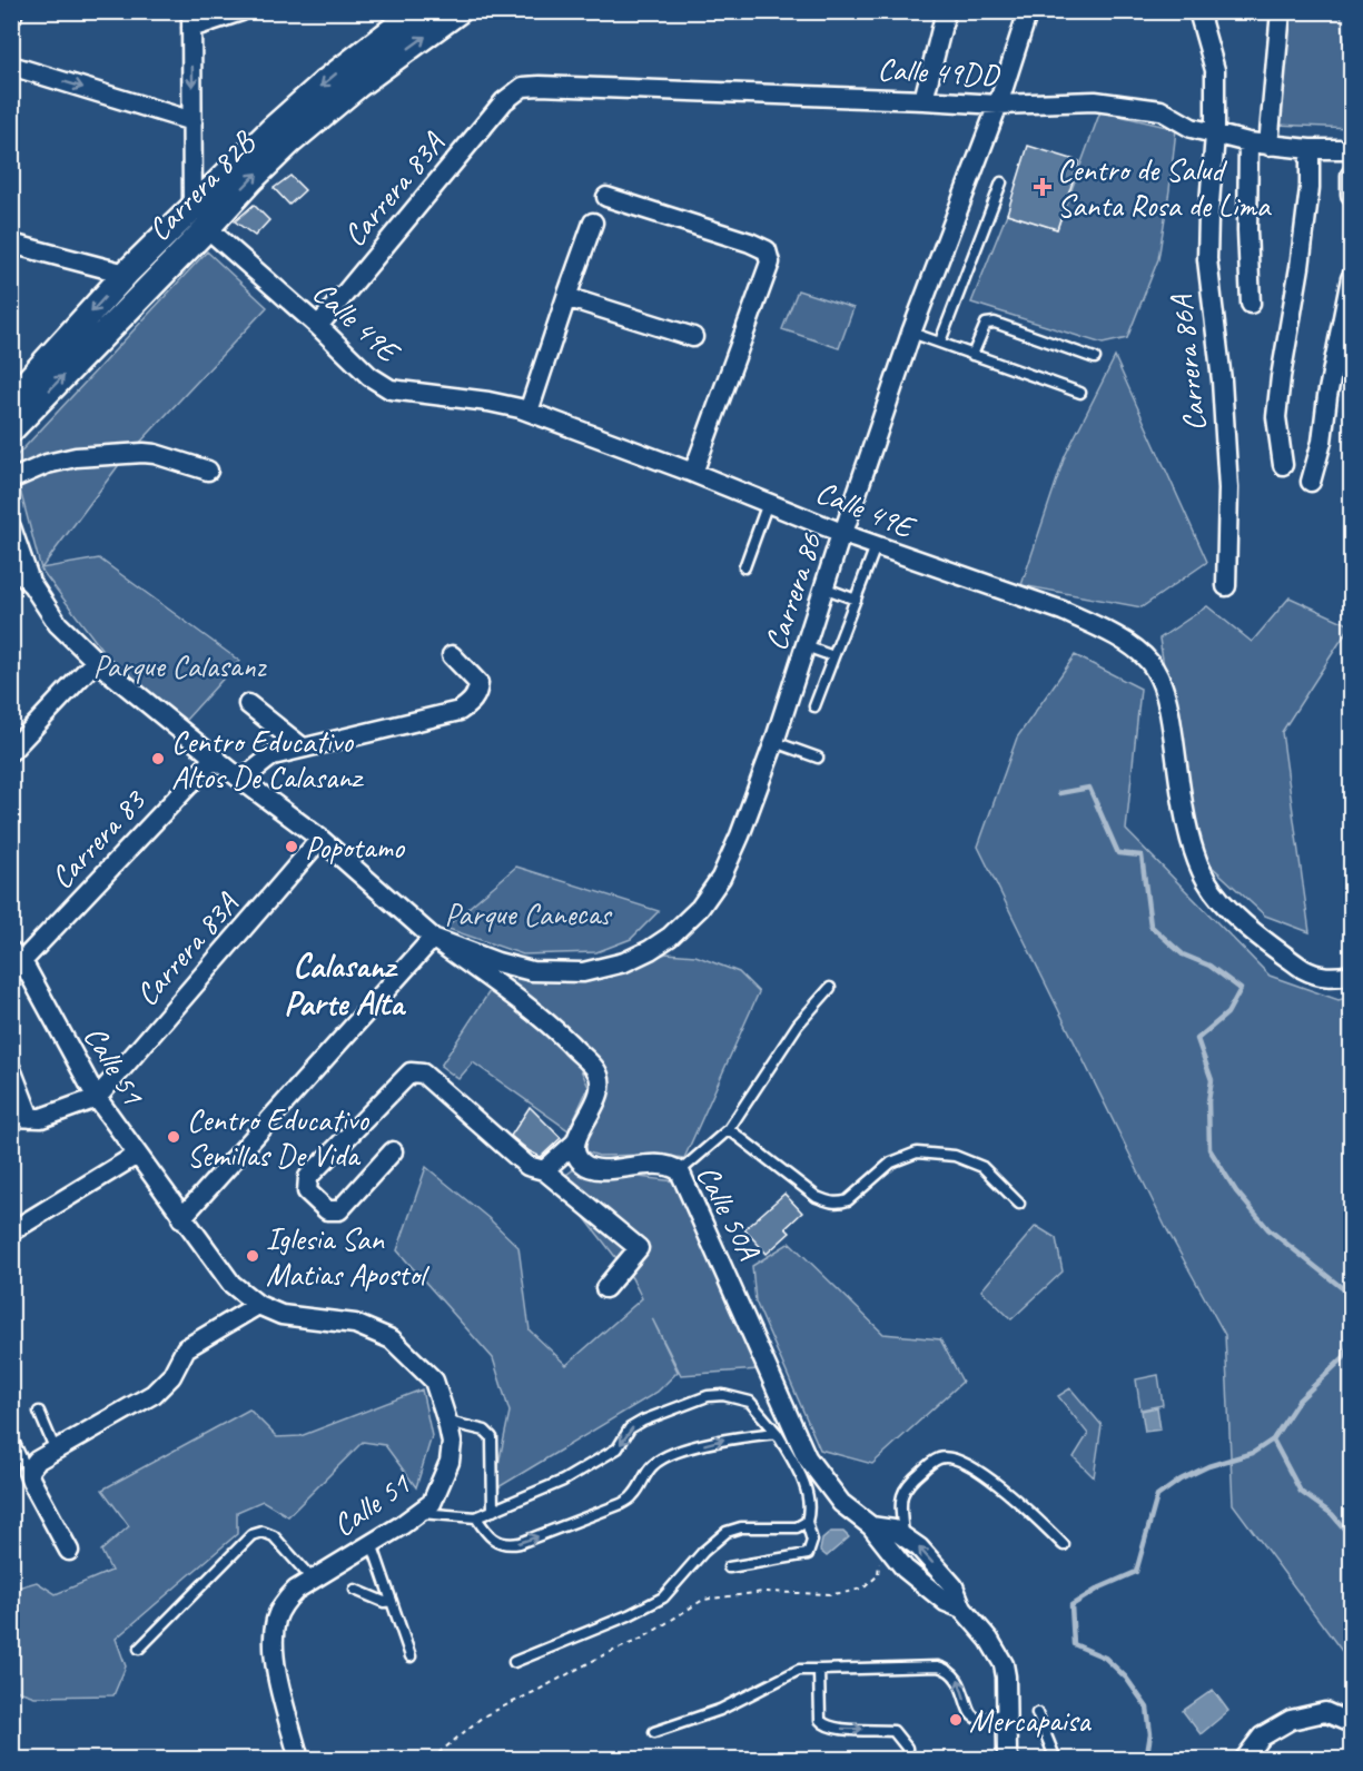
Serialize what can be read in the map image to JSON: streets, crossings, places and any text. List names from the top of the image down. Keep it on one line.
{"streets":{"street":["Calle 49DD","Carrera 82B","Carrera 83A","Calle 49E","Carrera 86A","Carrera 86","Carrera 83","Calle 51","Calle 50A"]},"crossings":[["Calle 49DD","Carrera 83A"],["Calle 49DD","Carrera 86A"],["Calle 49DD","Carrera 86"],["Carrera 82B","Calle 49E"],["Carrera 83A","Calle 49E"],["Carrera 83A","Calle 51"],["Calle 49E","Carrera 86"],["Carrera 83","Calle 51"]],"districts":["Calasanz Parte Alta"],"parks":["Parque Calasanz","Parque Canecas"],"places":{"health":["Centro de Salud Santa Rosa de Lima"],"other":["Centro Educativo Altos De Calasanz","Popotamo","Centro Educativo Semillas De Vida","Iglesia San Matias Apostol","Mercapaisa"]}}
